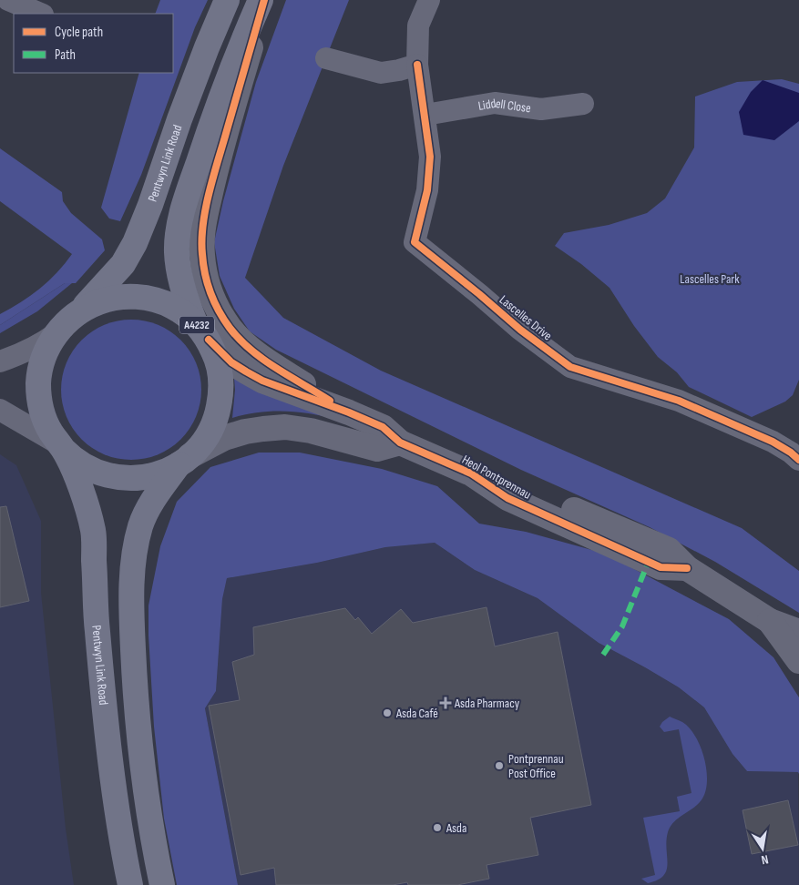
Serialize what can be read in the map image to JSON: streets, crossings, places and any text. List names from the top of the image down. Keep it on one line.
{"streets":{"main road":["Pentwyn Link Road","A4232"],"street":["Liddell Close","Lascelles Drive","Heol Pontprennau"]},"crossings":[["Liddell Close","Lascelles Drive"],["Pentwyn Link Road","Heol Pontprennau"]],"parks":["Lascelles Park"],"places":{"health":["Asda Pharmacy"],"other":["Asda Café","Pontprennau Post Office","Asda"]},"legend":["Cycle path","Path"],"north":"bottom"}
